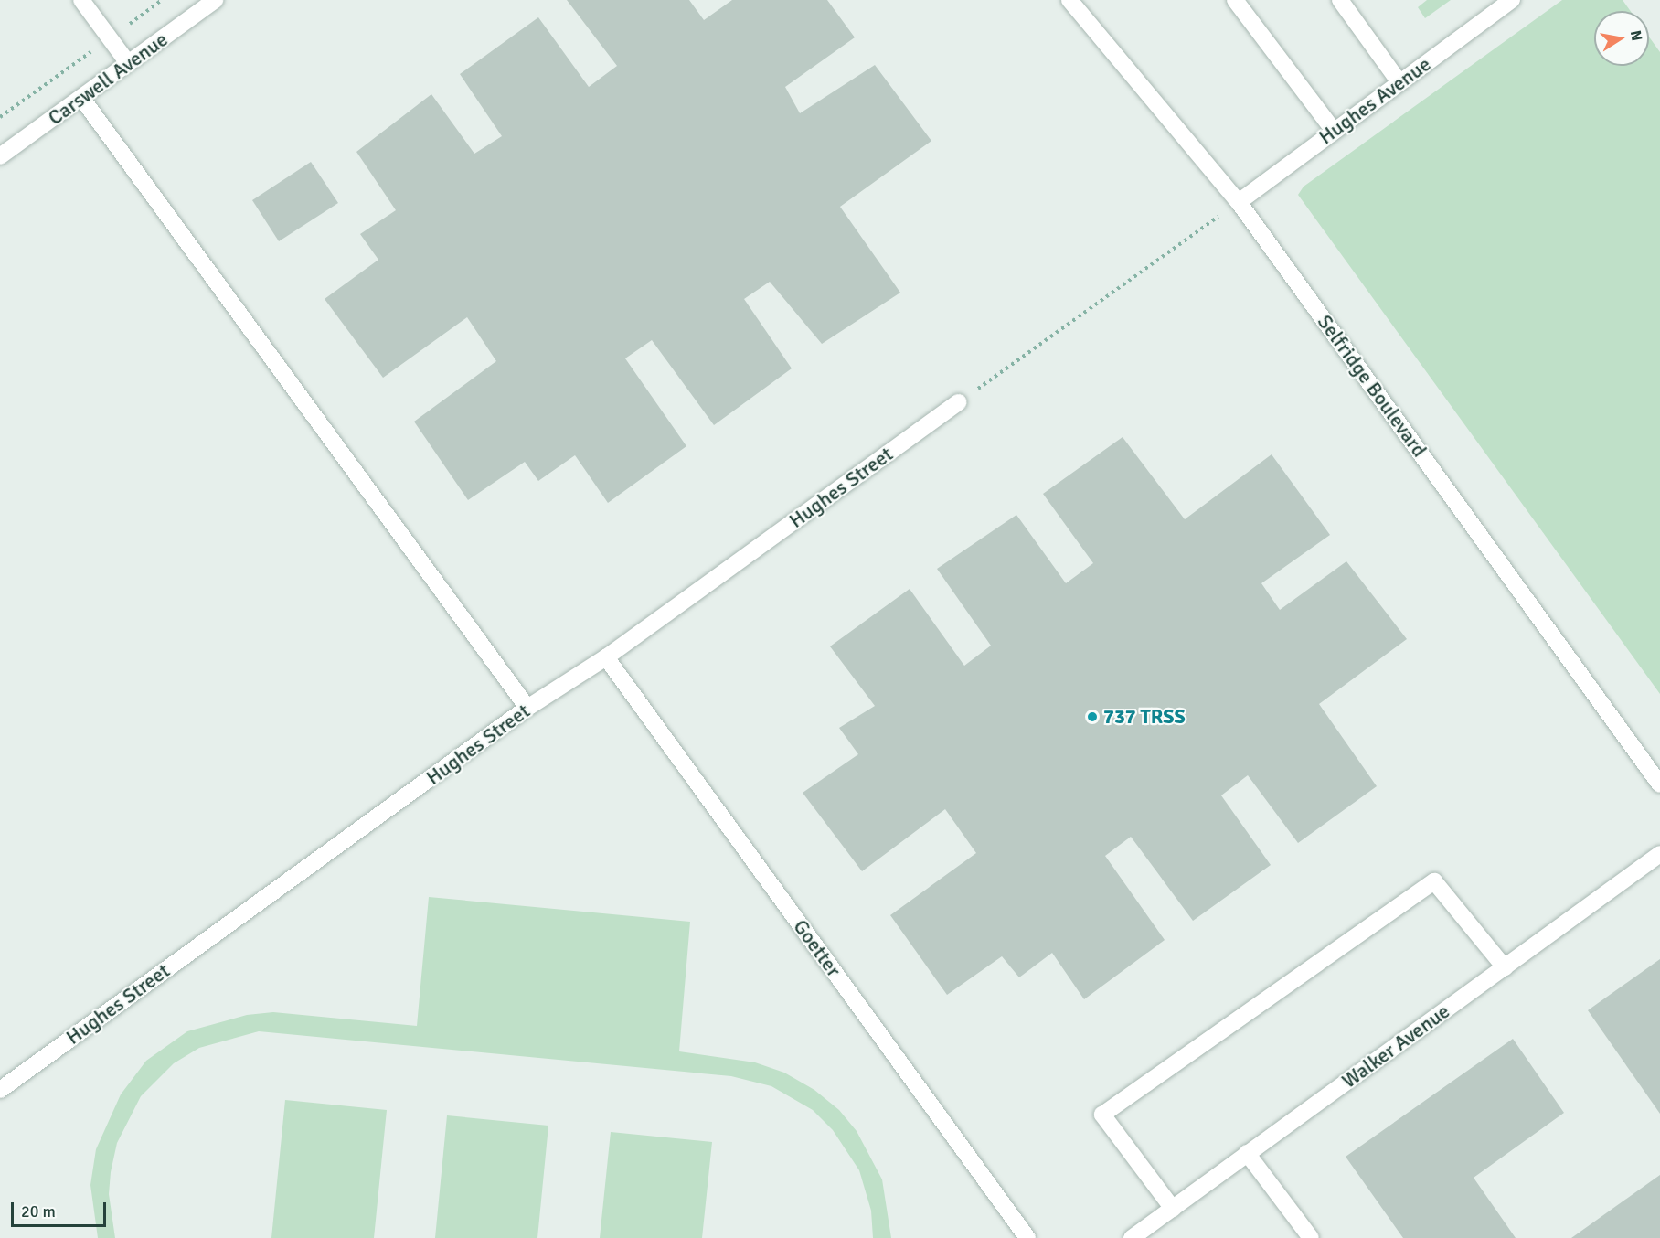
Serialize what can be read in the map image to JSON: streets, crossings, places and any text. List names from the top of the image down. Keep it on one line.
{"streets":{"street":["Carswell Avenue","Hughes Avenue","Selfridge Boulevard","Hughes Street","Goetter","Walker Avenue"]},"crossings":[["Hughes Avenue","Selfridge Boulevard"],["Hughes Street","Goetter"]],"places":["737 TRSS"],"scale_bar":"20 m","north":"right"}
